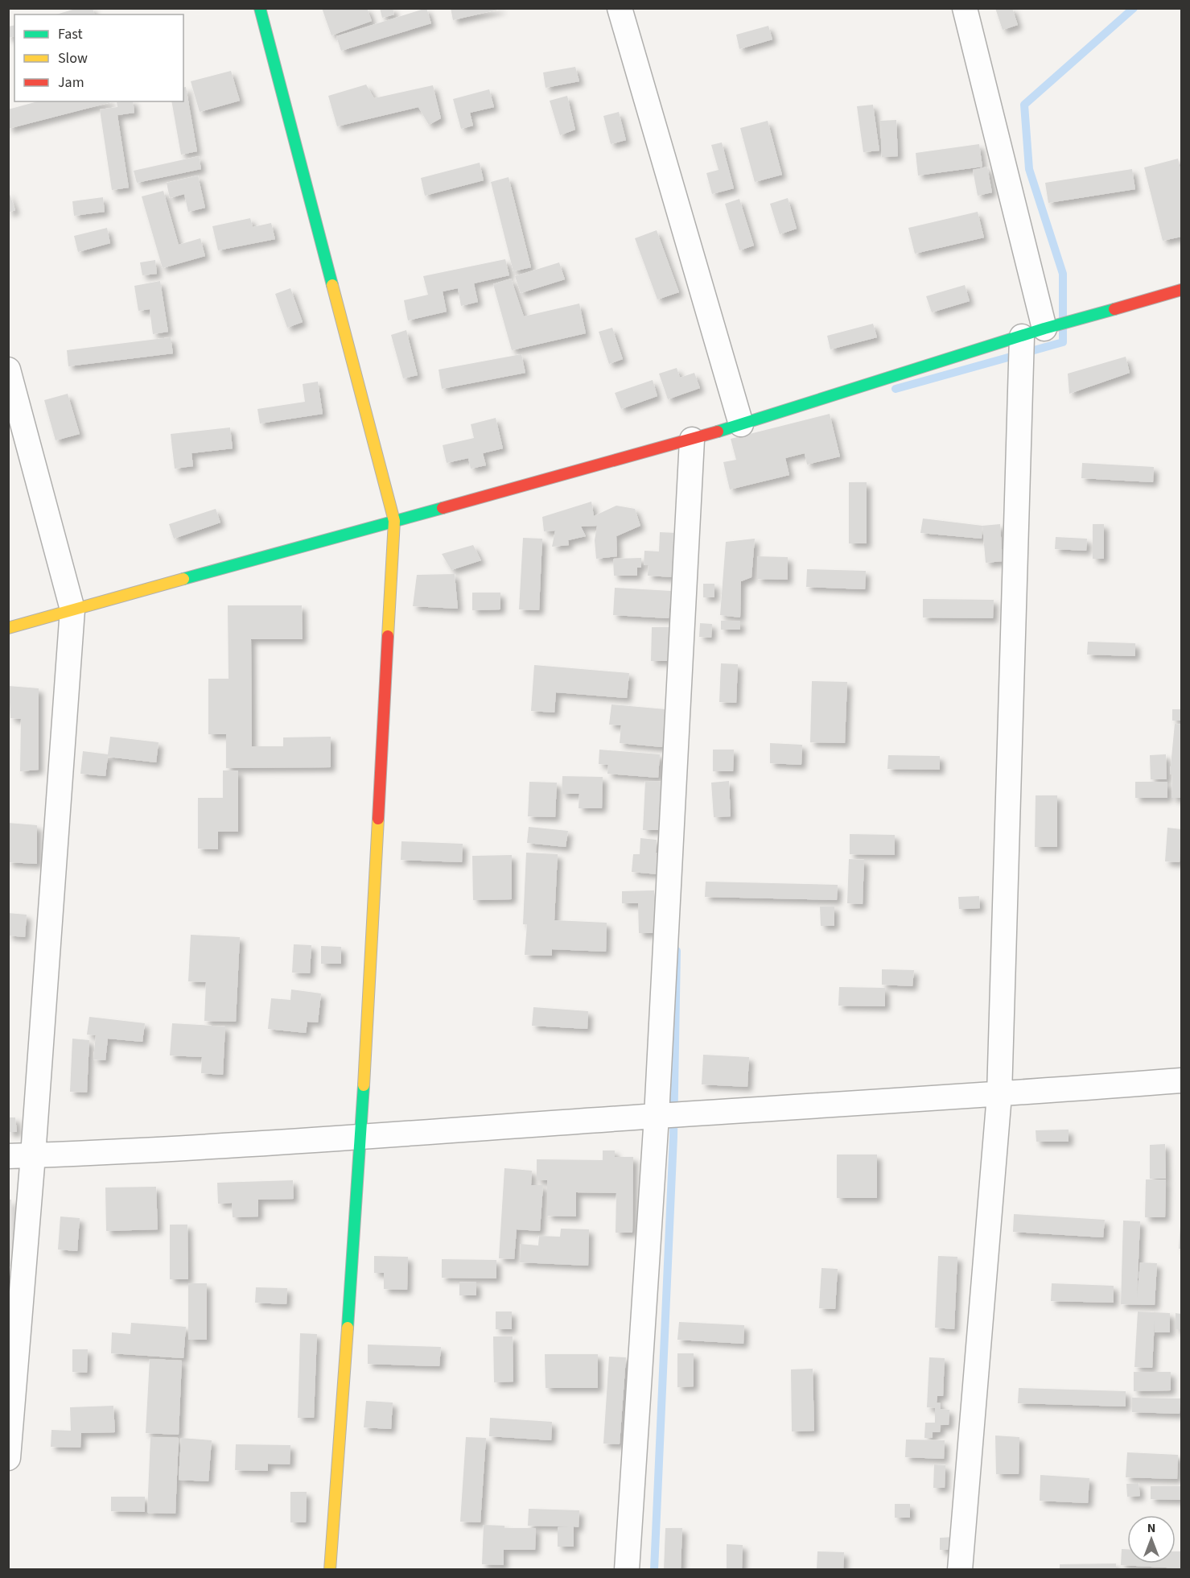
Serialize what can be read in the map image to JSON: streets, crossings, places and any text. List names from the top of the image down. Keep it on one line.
{"legend":["Fast","Slow","Jam"],"north":"top"}
